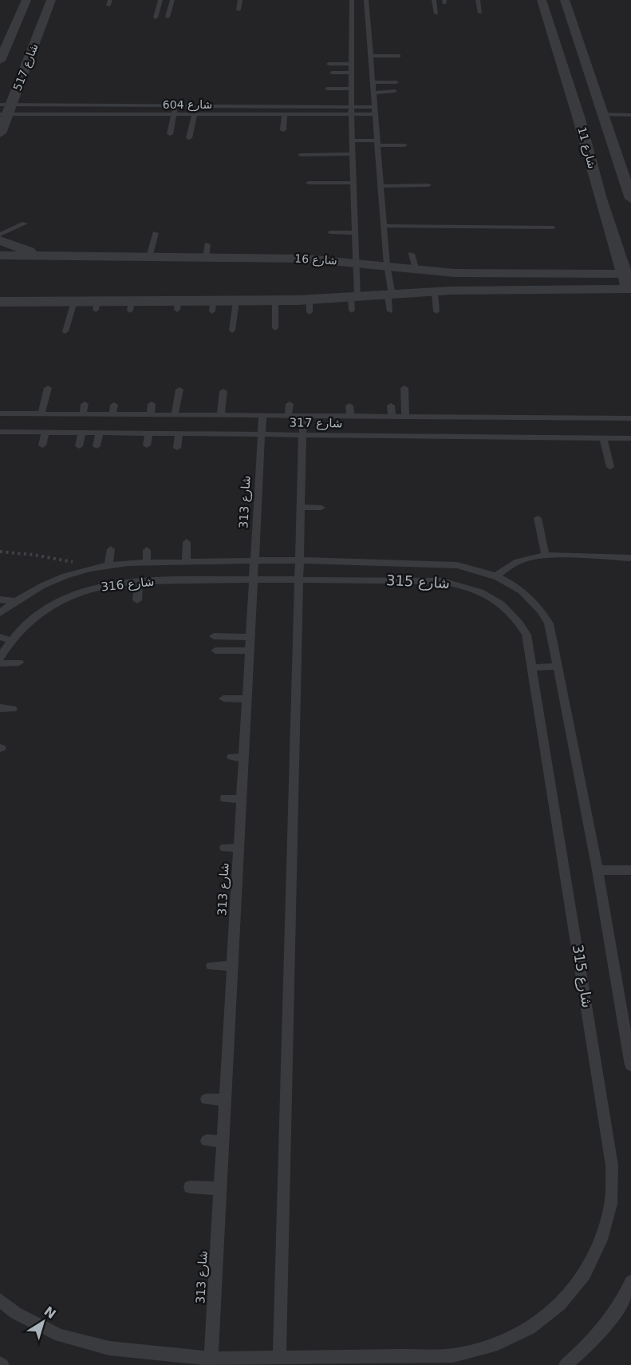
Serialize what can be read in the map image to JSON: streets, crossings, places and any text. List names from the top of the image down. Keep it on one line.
{"streets":{"street":["شارع 517","شارع 11","شارع 16"],"lane":["شارع 604","شارع 317","شارع 313","شارع 315","شارع 316"]},"crossings":[["شارع 517","شارع 604"],["شارع 11","شارع 16"],["شارع 317","شارع 313"],["شارع 313","شارع 315"],["شارع 313","شارع 316"],["شارع 315","شارع 316"]],"north":"top right"}
